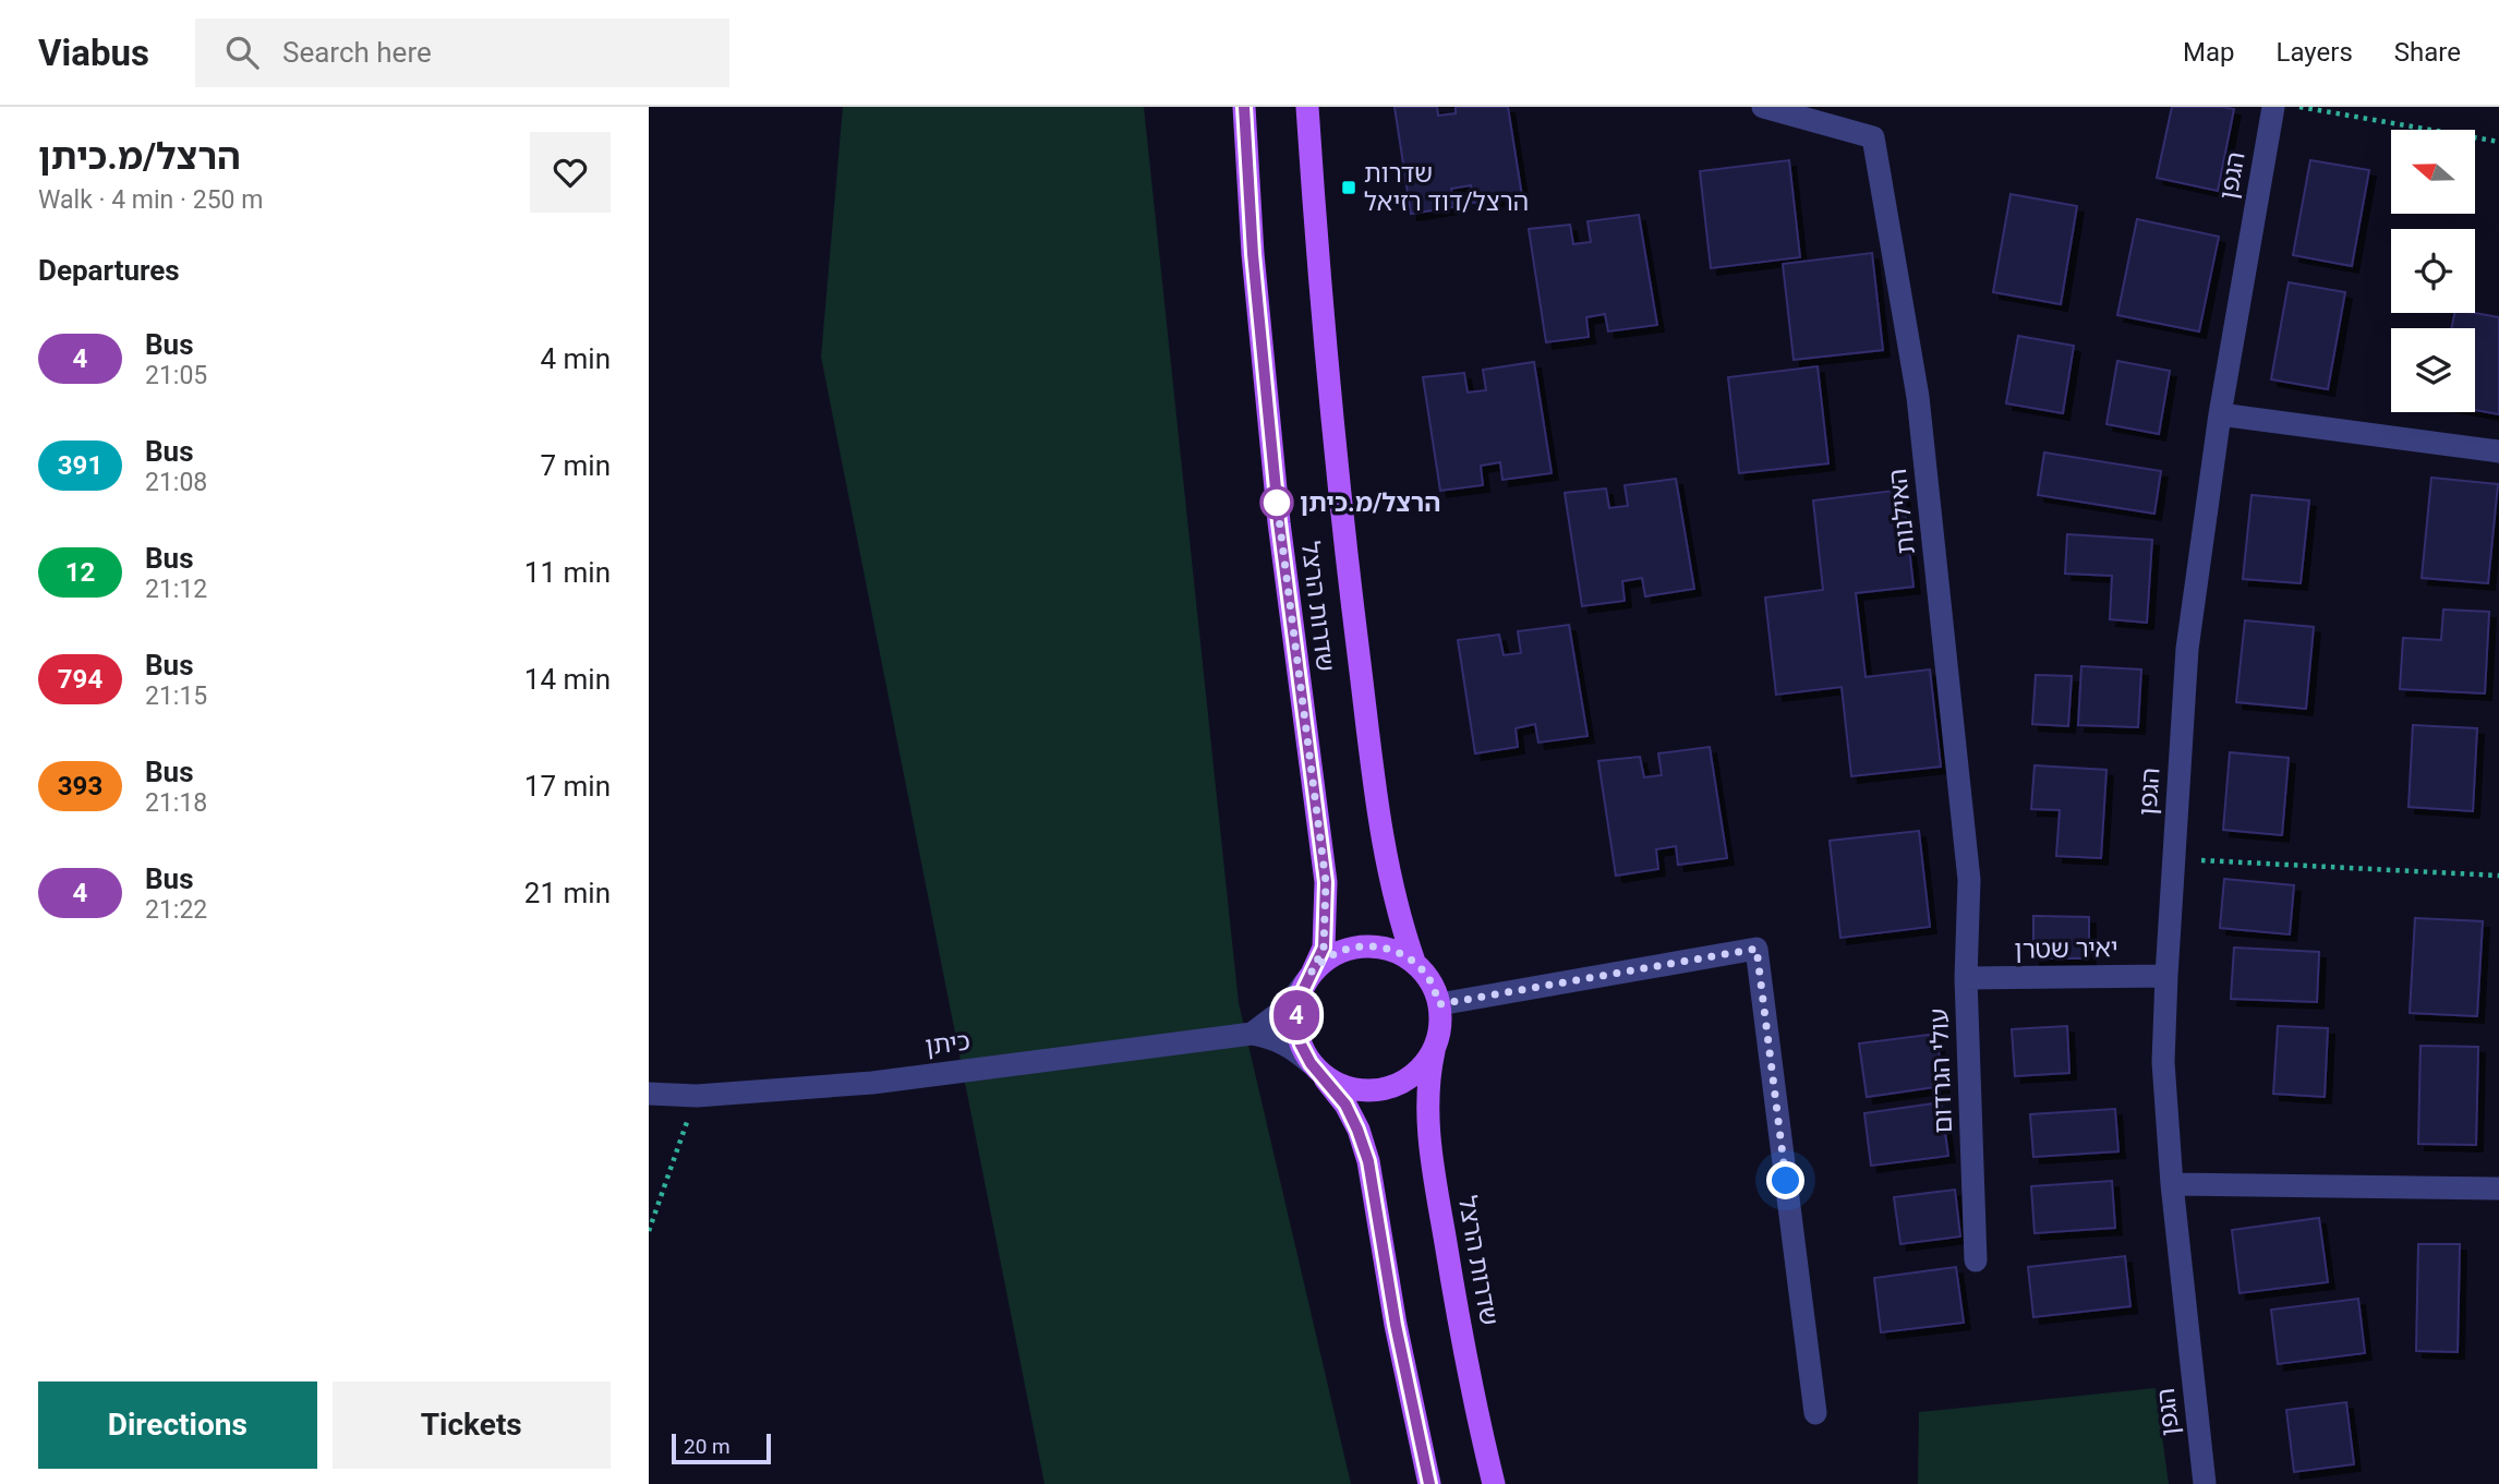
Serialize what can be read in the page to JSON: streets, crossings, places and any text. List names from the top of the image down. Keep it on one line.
{"streets":{"main road":["שדרות הרצל"],"street":["הגפן","האילנות","יאיר שטרן","כיתן","עולי הגרדום"]},"crossings":[["הגפן","יאיר שטרן"],["האילנות","עולי הגרדום"],["שדרות הרצל","כיתן"],["יאיר שטרן","עולי הגרדום"]],"places":{"transit":["שדרות הרצל/דוד רזיאל"],"other":["הרצל/מ.כיתן"]},"lines":["bus line 4"],"scale_bar":"20 m","north":"left","page":{"header":"Viabus","search":"Search here","nav":["Map","Layers","Share"],"heading":[["הרצל/מ.כיתן","Walk · 4 min · 250 m"],"Departures"],"on_map":"4","list":[{"mark":"4","name":"Bus","note":"21:05","value":"4 min"},{"mark":"391","name":"Bus","note":"21:08","value":"7 min"},{"mark":"12","name":"Bus","note":"21:12","value":"11 min"},{"mark":"794","name":"Bus","note":"21:15","value":"14 min"},{"mark":"393","name":"Bus","note":"21:18","value":"17 min"},{"mark":"4","name":"Bus","note":"21:22","value":"21 min"}],"buttons":["Directions","Tickets"],"scale":"20 m"}}
